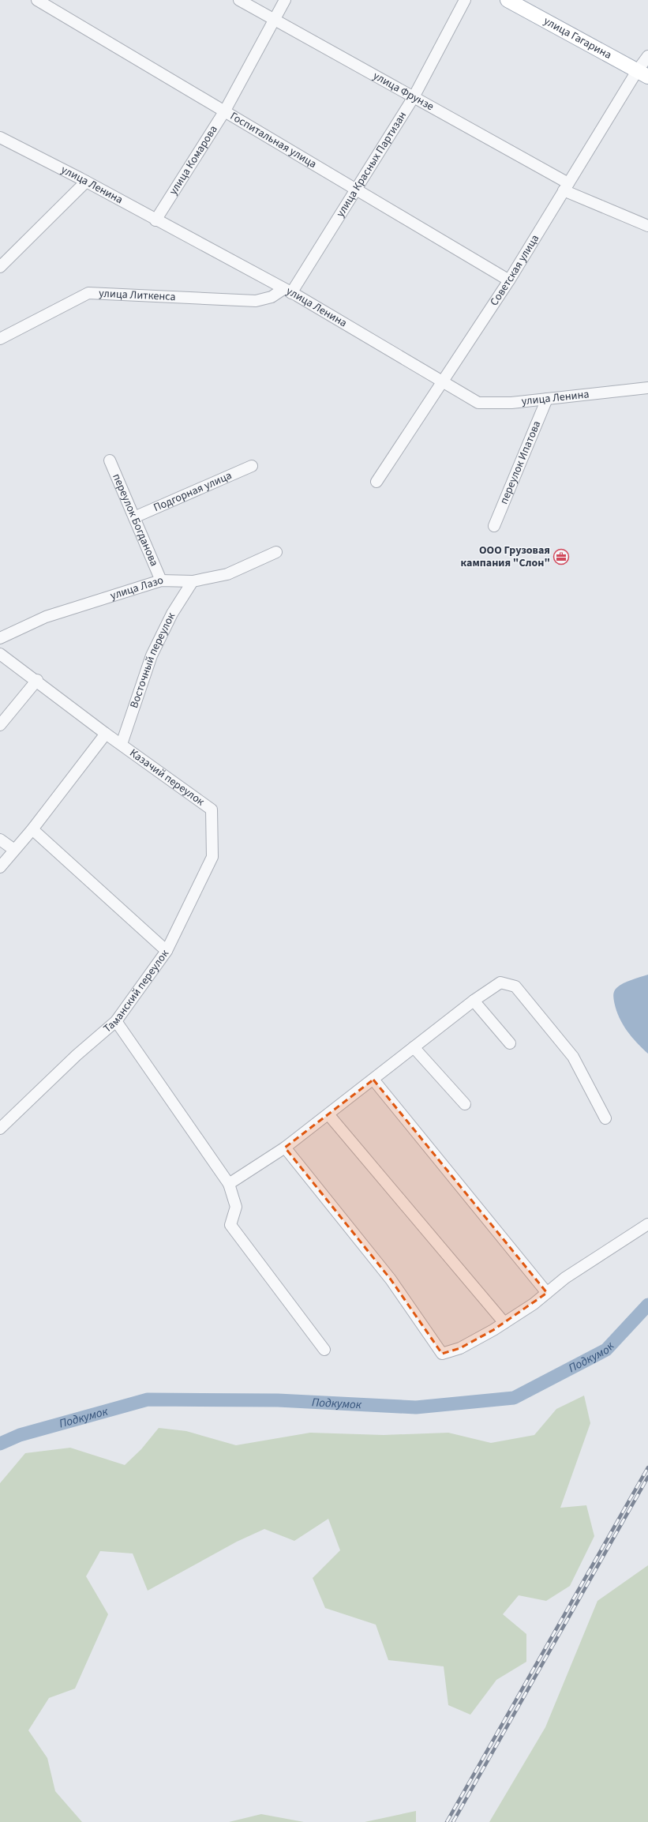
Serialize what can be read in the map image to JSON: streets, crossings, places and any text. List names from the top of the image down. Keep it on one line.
{"streets":{"main road":["улица Гагарина"],"street":["улица Фрунзе","Госпитальная улица","улица Комарова","улица Красных Партизан","улица Ленина","Советская улица","улица Литкенса","переулок Ипатова","Подгорная улица","переулок Богданова","улица Лазо","Восточный переулок","Казачий переулок","Таманский переулок"]},"crossings":[["улица Гагарина","Советская улица"],["улица Фрунзе","улица Комарова"],["улица Фрунзе","улица Красных Партизан"],["улица Фрунзе","Советская улица"],["Госпитальная улица","улица Комарова"],["Госпитальная улица","улица Красных Партизан"],["Госпитальная улица","Советская улица"],["улица Комарова","улица Ленина"],["улица Красных Партизан","улица Ленина"],["улица Красных Партизан","улица Литкенса"],["улица Ленина","Советская улица"],["улица Ленина","улица Литкенса"],["улица Ленина","переулок Ипатова"],["Подгорная улица","переулок Богданова"],["переулок Богданова","улица Лазо"],["улица Лазо","Восточный переулок"],["Восточный переулок","Казачий переулок"],["Казачий переулок","Таманский переулок"]],"water":["Подкумок"],"places":{"office":["ООО Грузовая кампания \"Слон\""]}}
